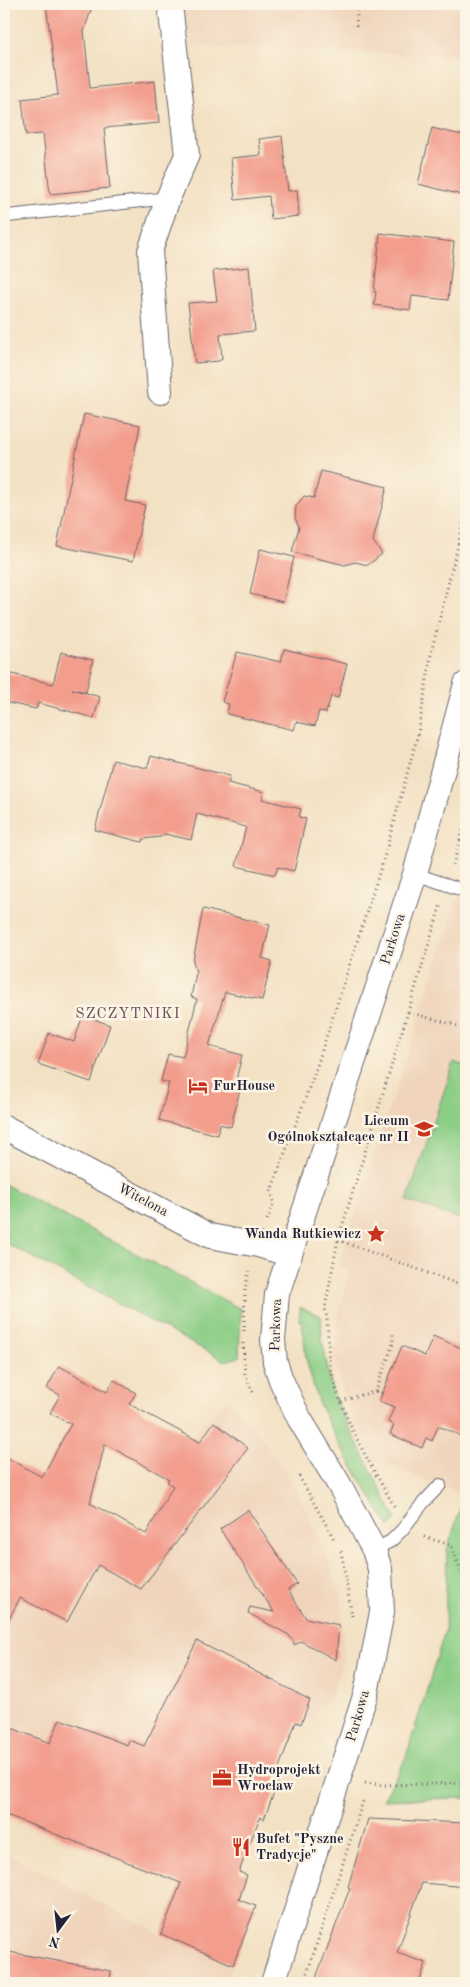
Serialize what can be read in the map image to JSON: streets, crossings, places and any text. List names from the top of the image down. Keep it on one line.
{"streets":{"street":["Parkowa","Witelona"]},"crossings":[["Parkowa","Witelona"]],"districts":["SZCZYTNIKI"],"places":{"hotel":["FurHouse"],"school or university":["Liceum Ogólnokształcące nr II"],"place":["Wanda Rutkiewicz"],"office":["Hydroprojekt Wrocław"],"restaurant":["Bufet \"Pyszne Tradycje\""]},"north":"bottom"}
